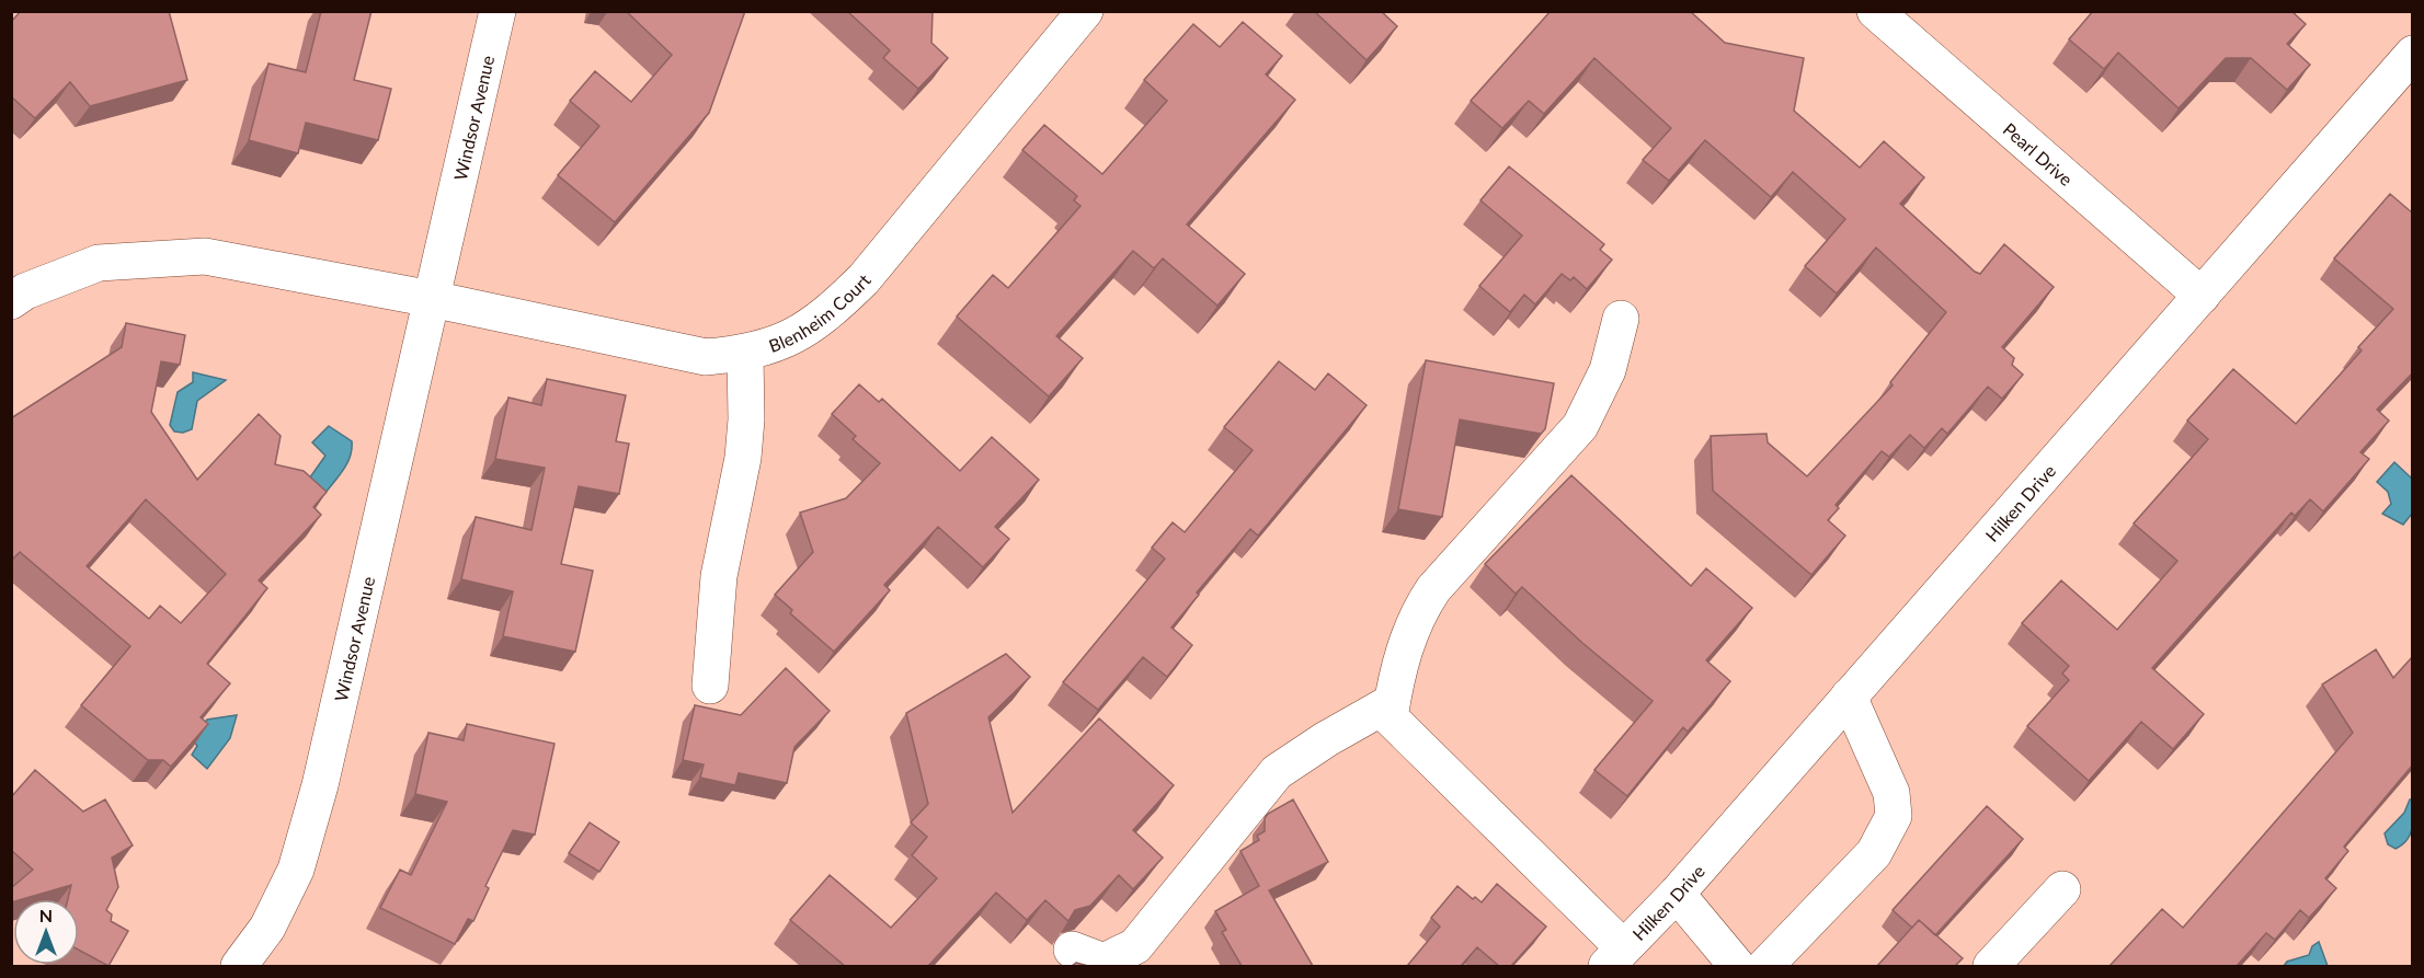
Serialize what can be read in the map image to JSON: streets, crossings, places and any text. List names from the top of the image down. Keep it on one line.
{"streets":{"street":["Windsor Avenue","Pearl Drive","Blenheim Court","Hilken Drive"]},"crossings":[["Windsor Avenue","Blenheim Court"],["Pearl Drive","Hilken Drive"]],"north":"top"}
